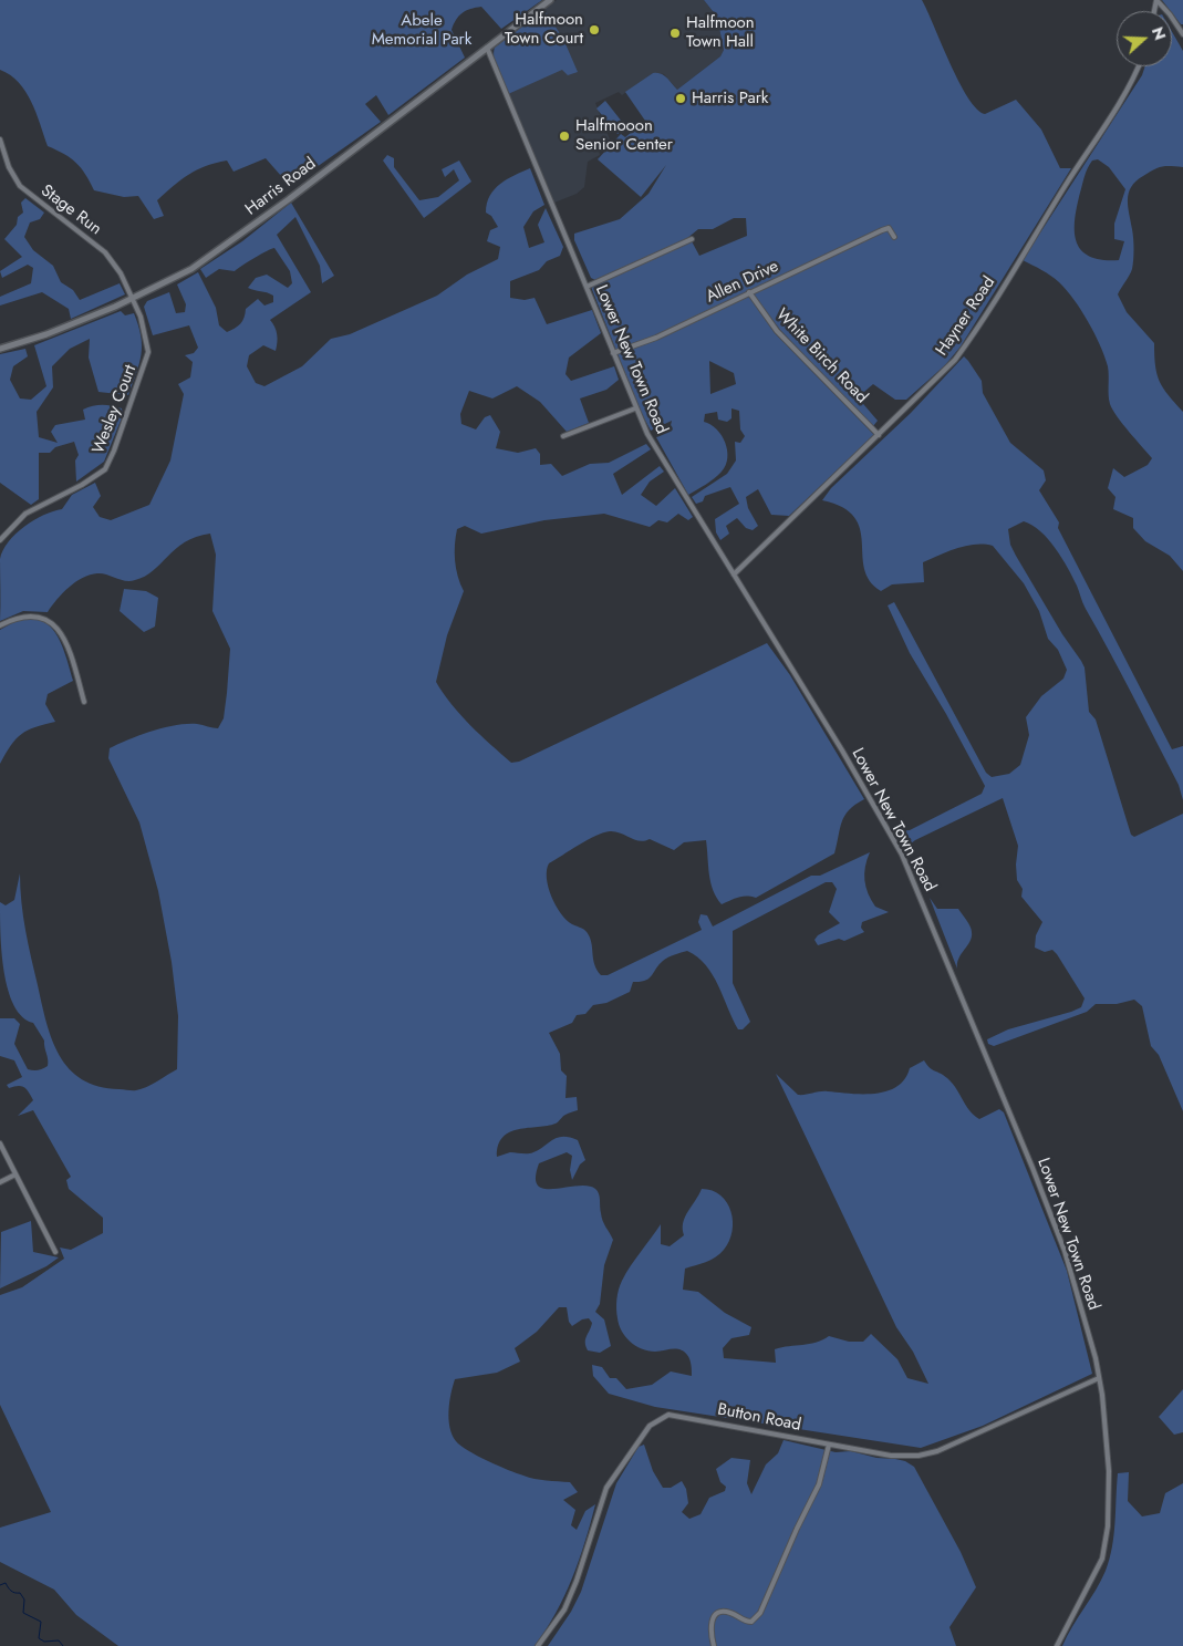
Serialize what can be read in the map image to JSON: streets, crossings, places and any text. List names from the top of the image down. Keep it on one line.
{"streets":{"street":["Harris Road","Stage Run","Allen Drive","Hayner Road","White Birch Road","Lower New Town Road","Wesley Court","Button Road"]},"crossings":[["Harris Road","Stage Run"],["Harris Road","Lower New Town Road"],["Harris Road","Wesley Court"],["Stage Run","Wesley Court"],["Allen Drive","White Birch Road"],["Allen Drive","Lower New Town Road"],["Hayner Road","White Birch Road"],["Hayner Road","Lower New Town Road"],["Lower New Town Road","Button Road"]],"parks":["Abele Memorial Park"],"places":["Halfmoon Town Court","Halfmoon Town Hall","Harris Park","Halfmooon Senior Center"],"north":"right"}
